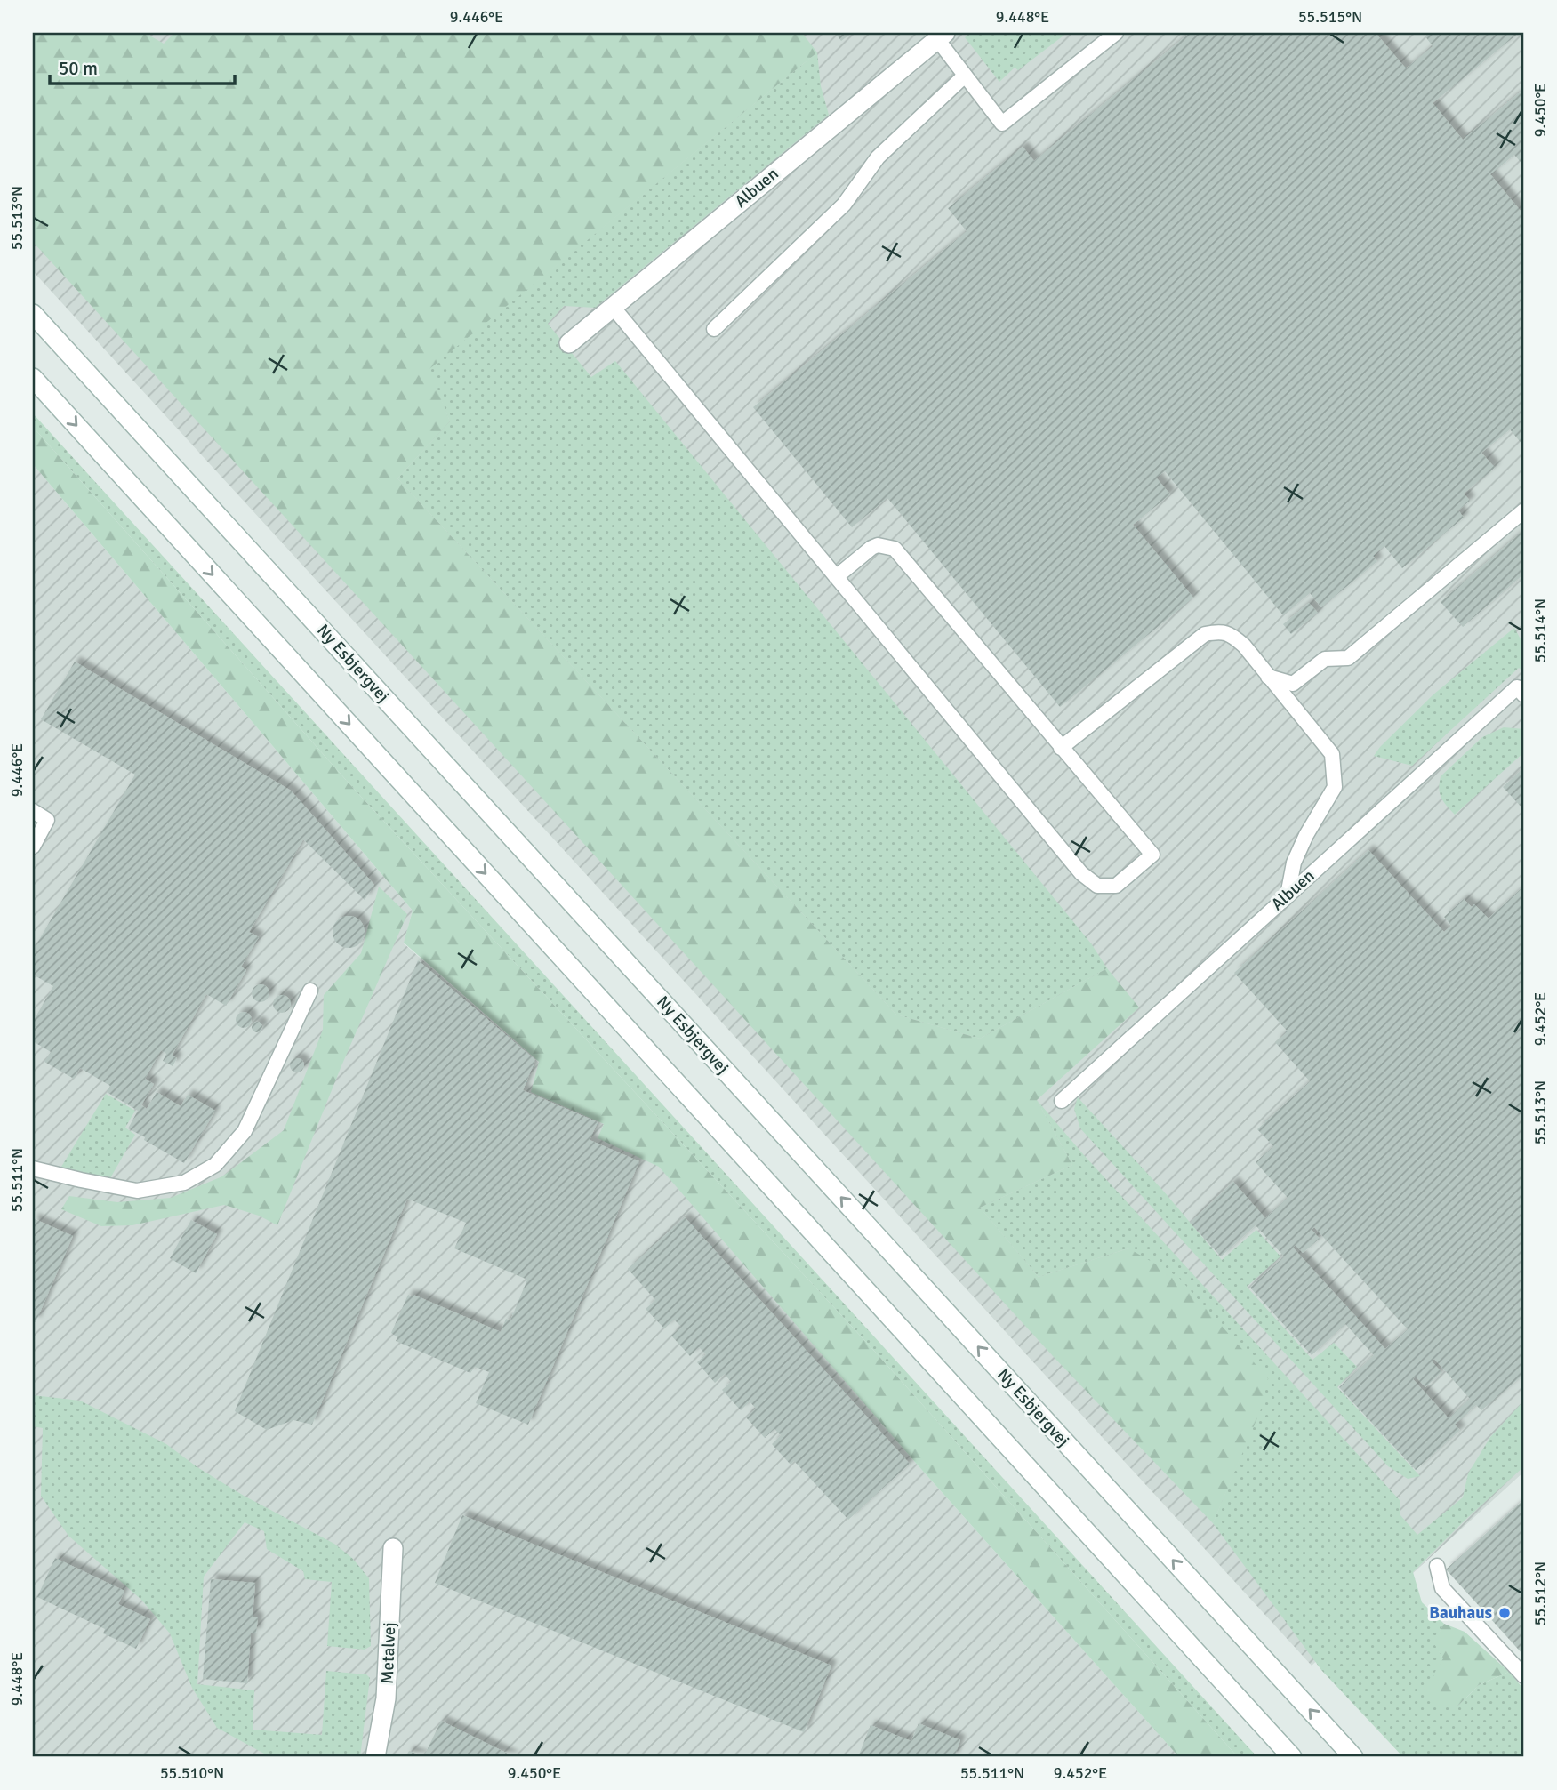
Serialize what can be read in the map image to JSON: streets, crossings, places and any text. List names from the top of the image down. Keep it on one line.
{"streets":{"street":["Albuen","Ny Esbjergvej","Metalvej"]},"places":["Bauhaus"],"scale_bar":"50 m","coordinates":["9.446°E","9.448°E","55.515°N","9.450°E","55.513°N","55.514°N","9.452°E","55.511°N","55.512°N","55.510°N"]}
